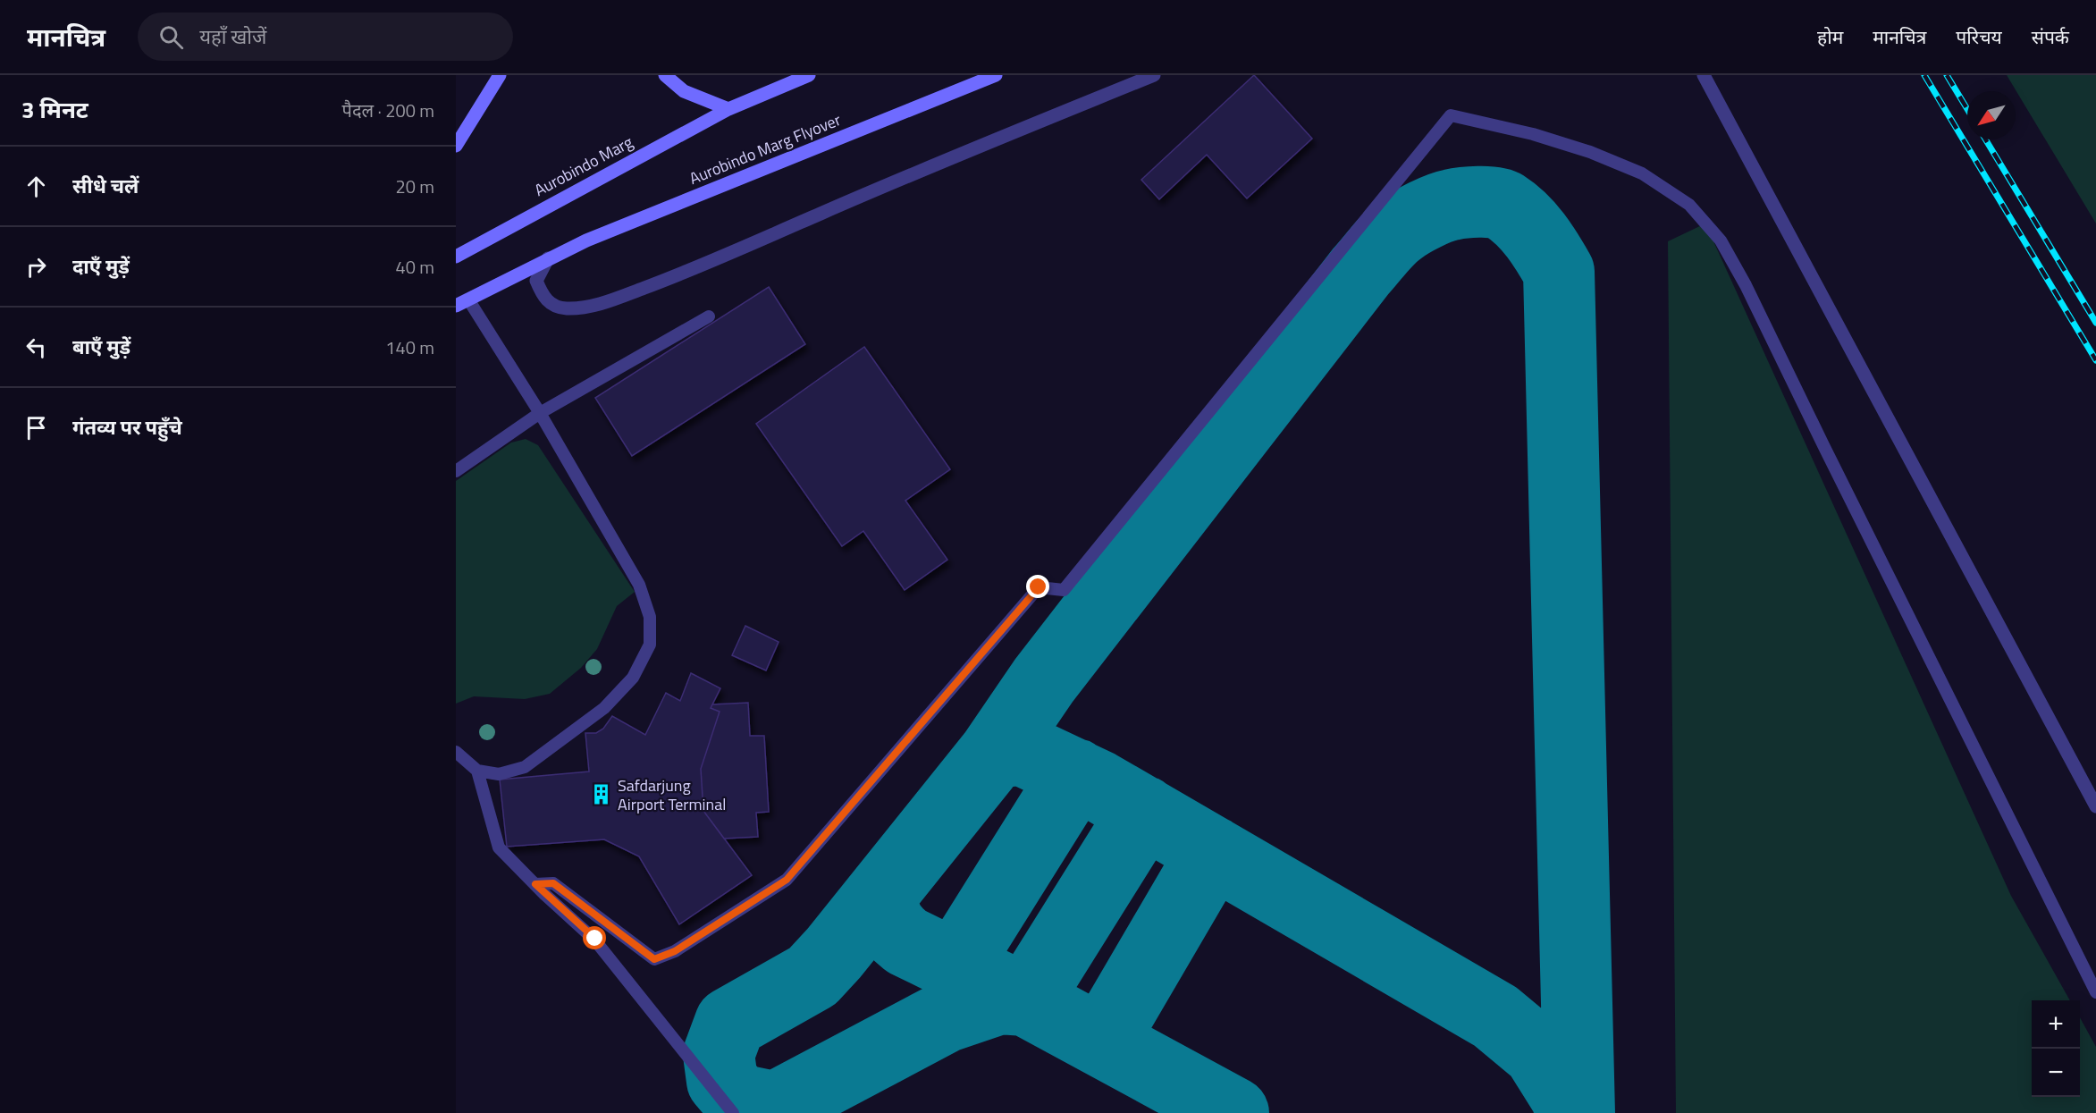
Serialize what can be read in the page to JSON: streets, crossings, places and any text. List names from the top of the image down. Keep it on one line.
{"streets":{"main road":["Aurobindo Marg Flyover","Aurobindo Marg"]},"places":{"building":["Safdarjung Airport Terminal"]},"north":"bottom left","page":{"header":"मानचित्र","search":"यहाँ खोजें","nav":["होम","मानचित्र","परिचय","संपर्क"],"heading":["3 मिनट","पैदल · 200 m"],"list":[["सीधे चलें","20 m"],["दाएँ मुड़ें","40 m"],["बाएँ मुड़ें","140 m"],"गंतव्य पर पहुँचे"],"map_buttons":["+","−"]}}
